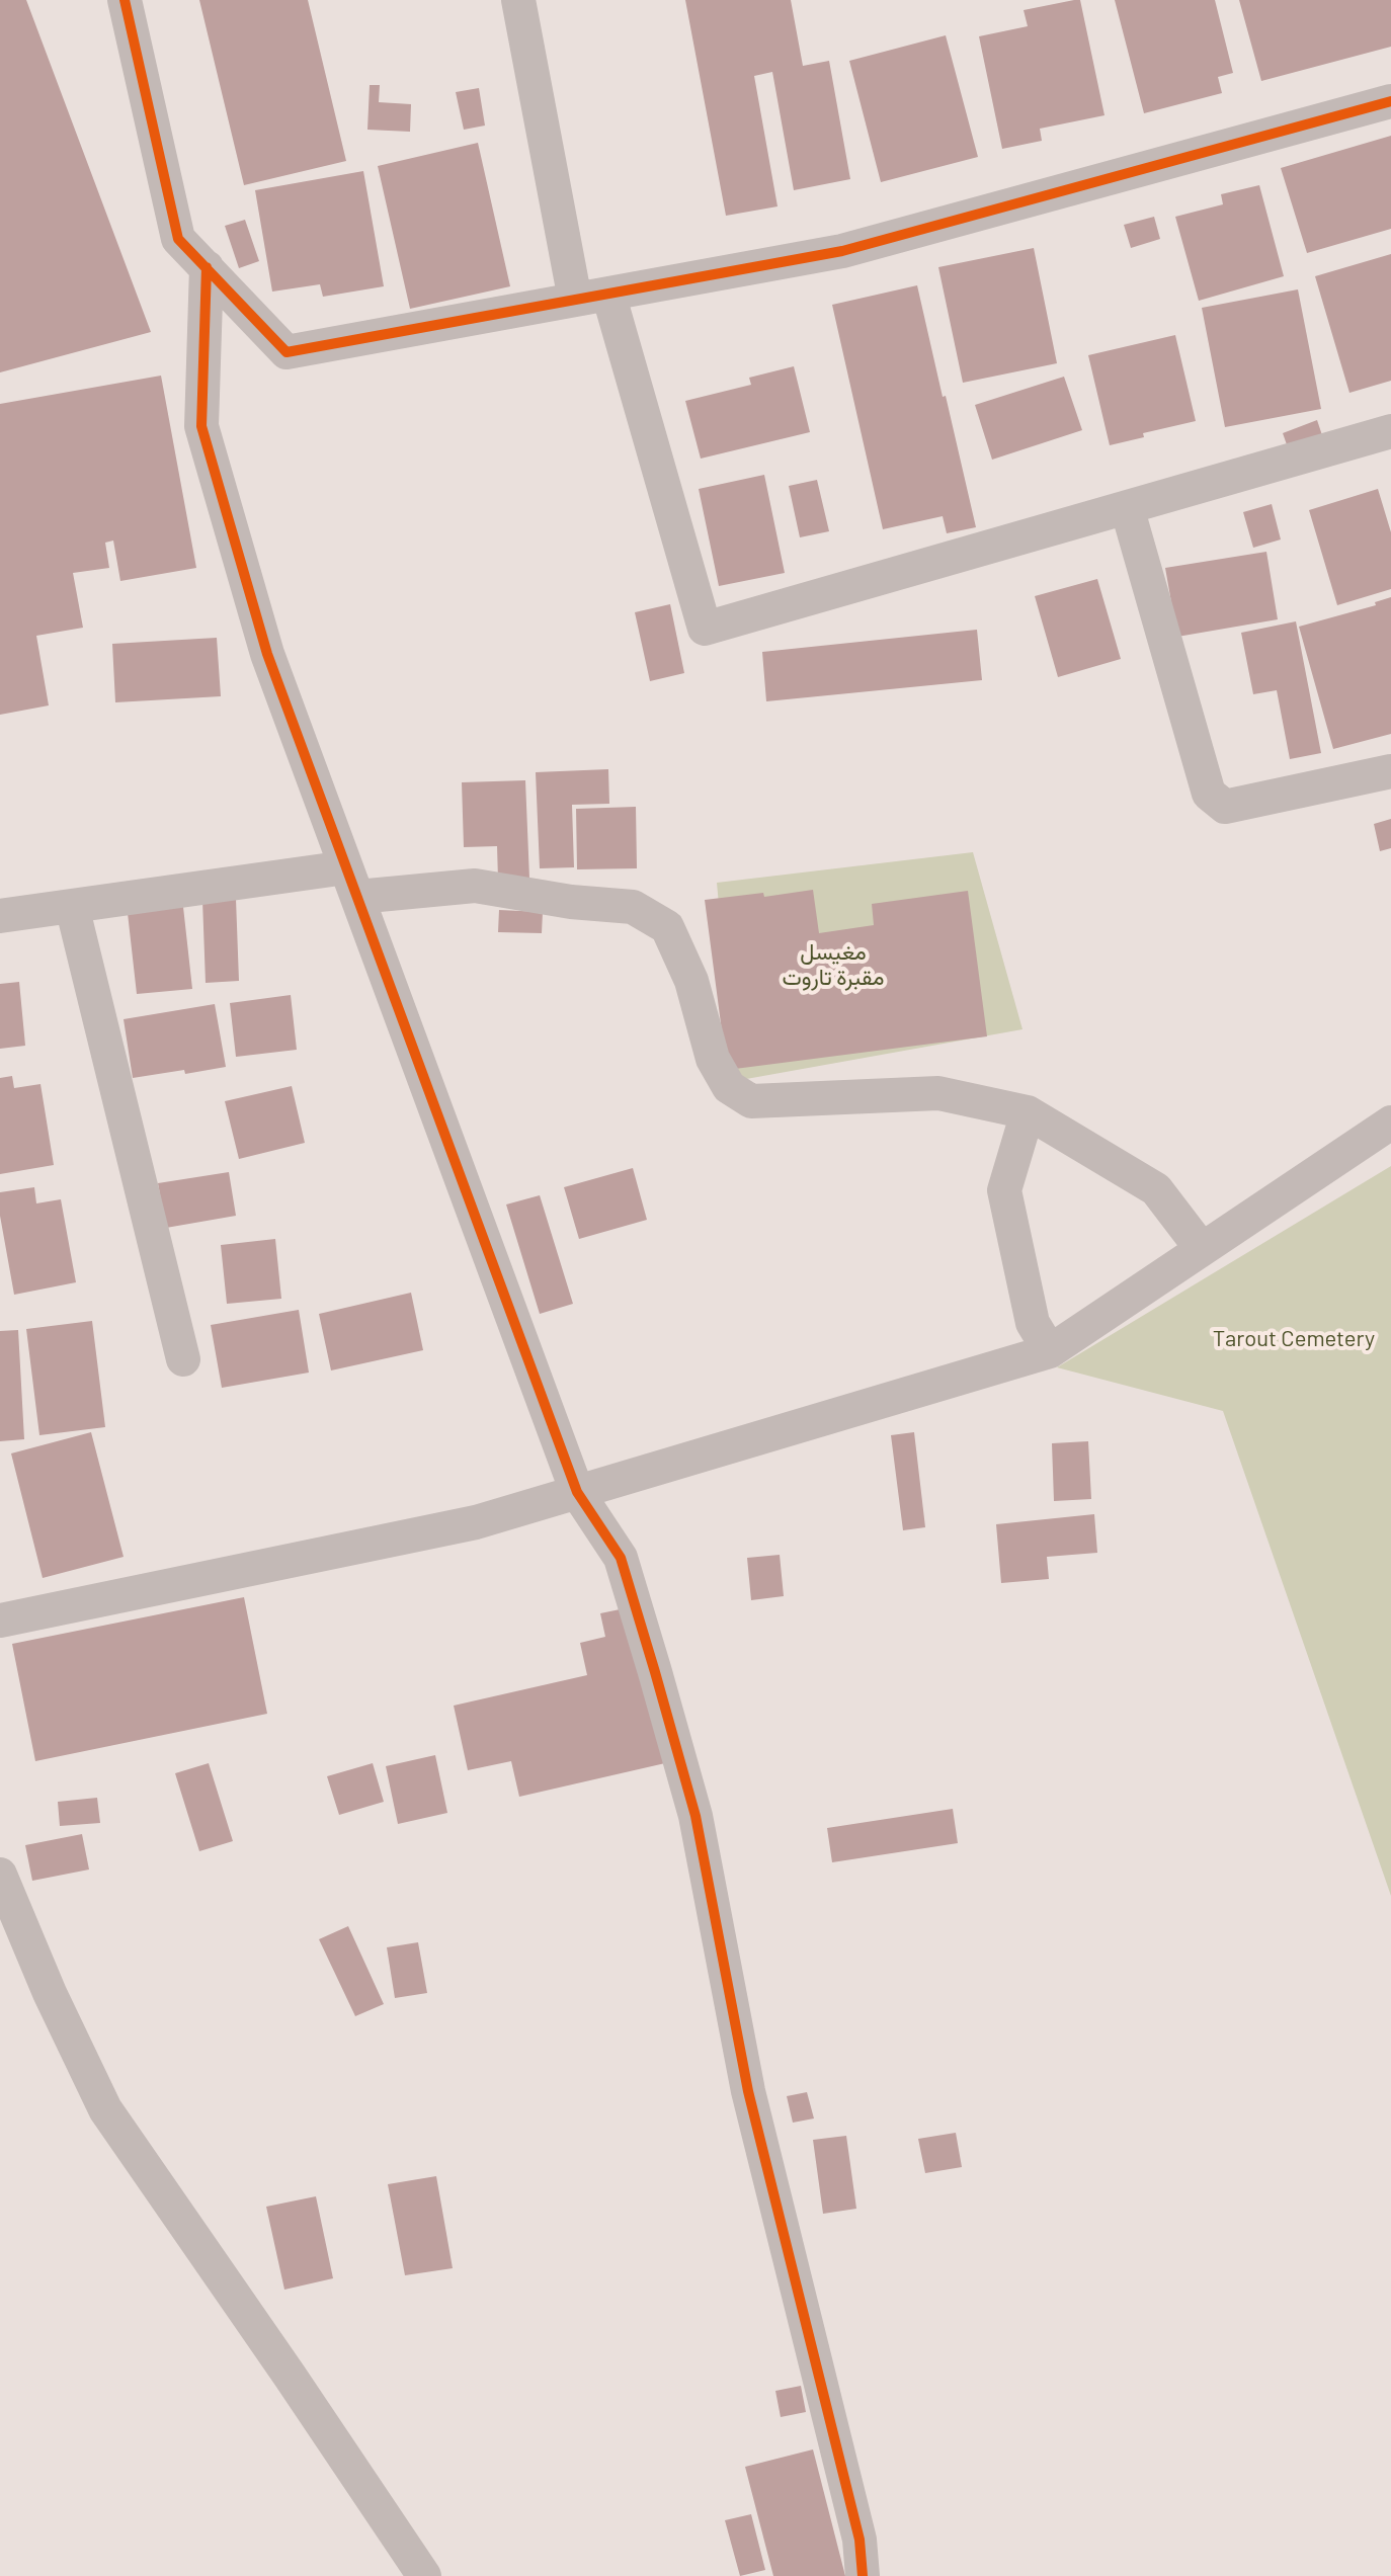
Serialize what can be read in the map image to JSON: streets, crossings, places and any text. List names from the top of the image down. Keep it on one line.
{"parks":["مغيسل مقبرة تاروت","Tarout Cemetery"]}
